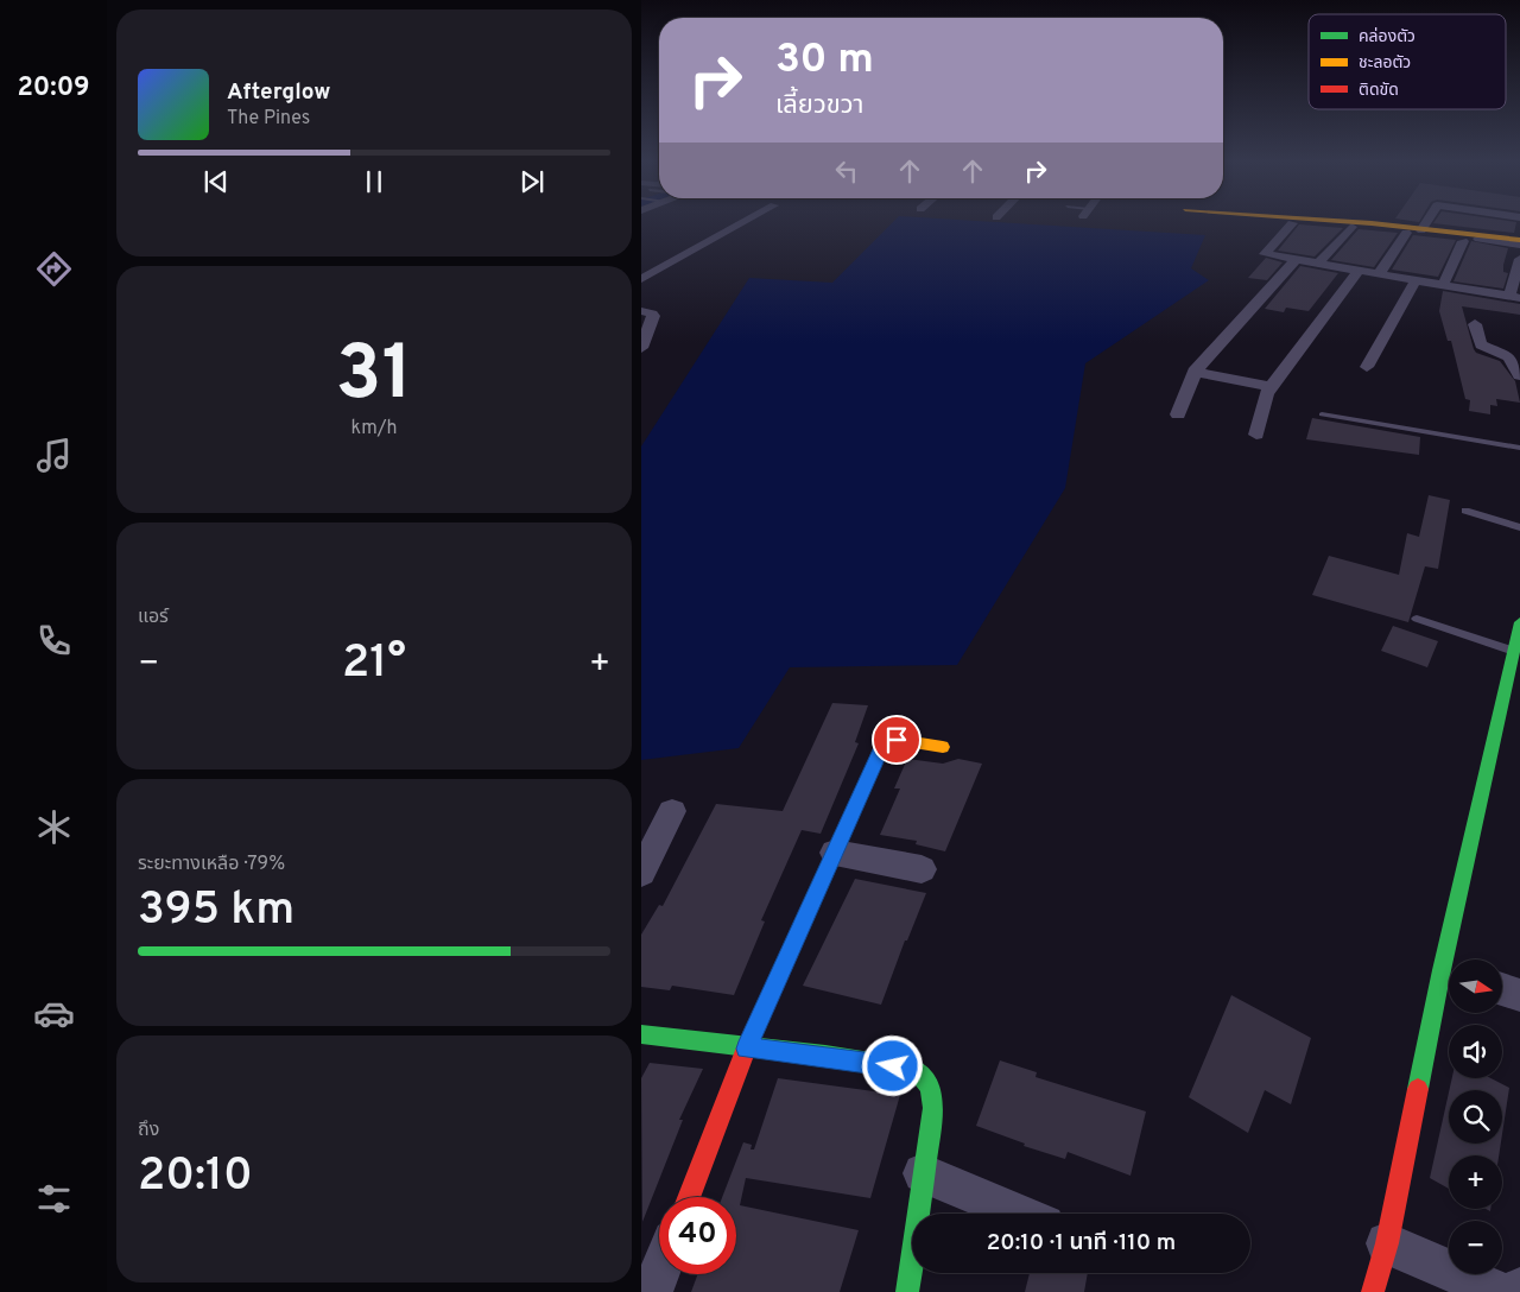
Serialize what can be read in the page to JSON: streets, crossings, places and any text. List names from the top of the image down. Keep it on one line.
{"legend":["คล่องตัว","ชะลอตัว","ติดขัด"],"north":"right","page":{"tabs":"20:09","turn":["30 m","เลี้ยวขวา"],"song":["Afterglow","The Pines"],"tile":[["31","km/h"],"แอร์",["ระยะทางเหลือ · 79%","395 km"],["ถึง","20:10"]],"heat":["−","21°","+"],"map_buttons":["+","−"],"limit":"40","trip":"20:10 · 1 นาที · 110 m"}}
